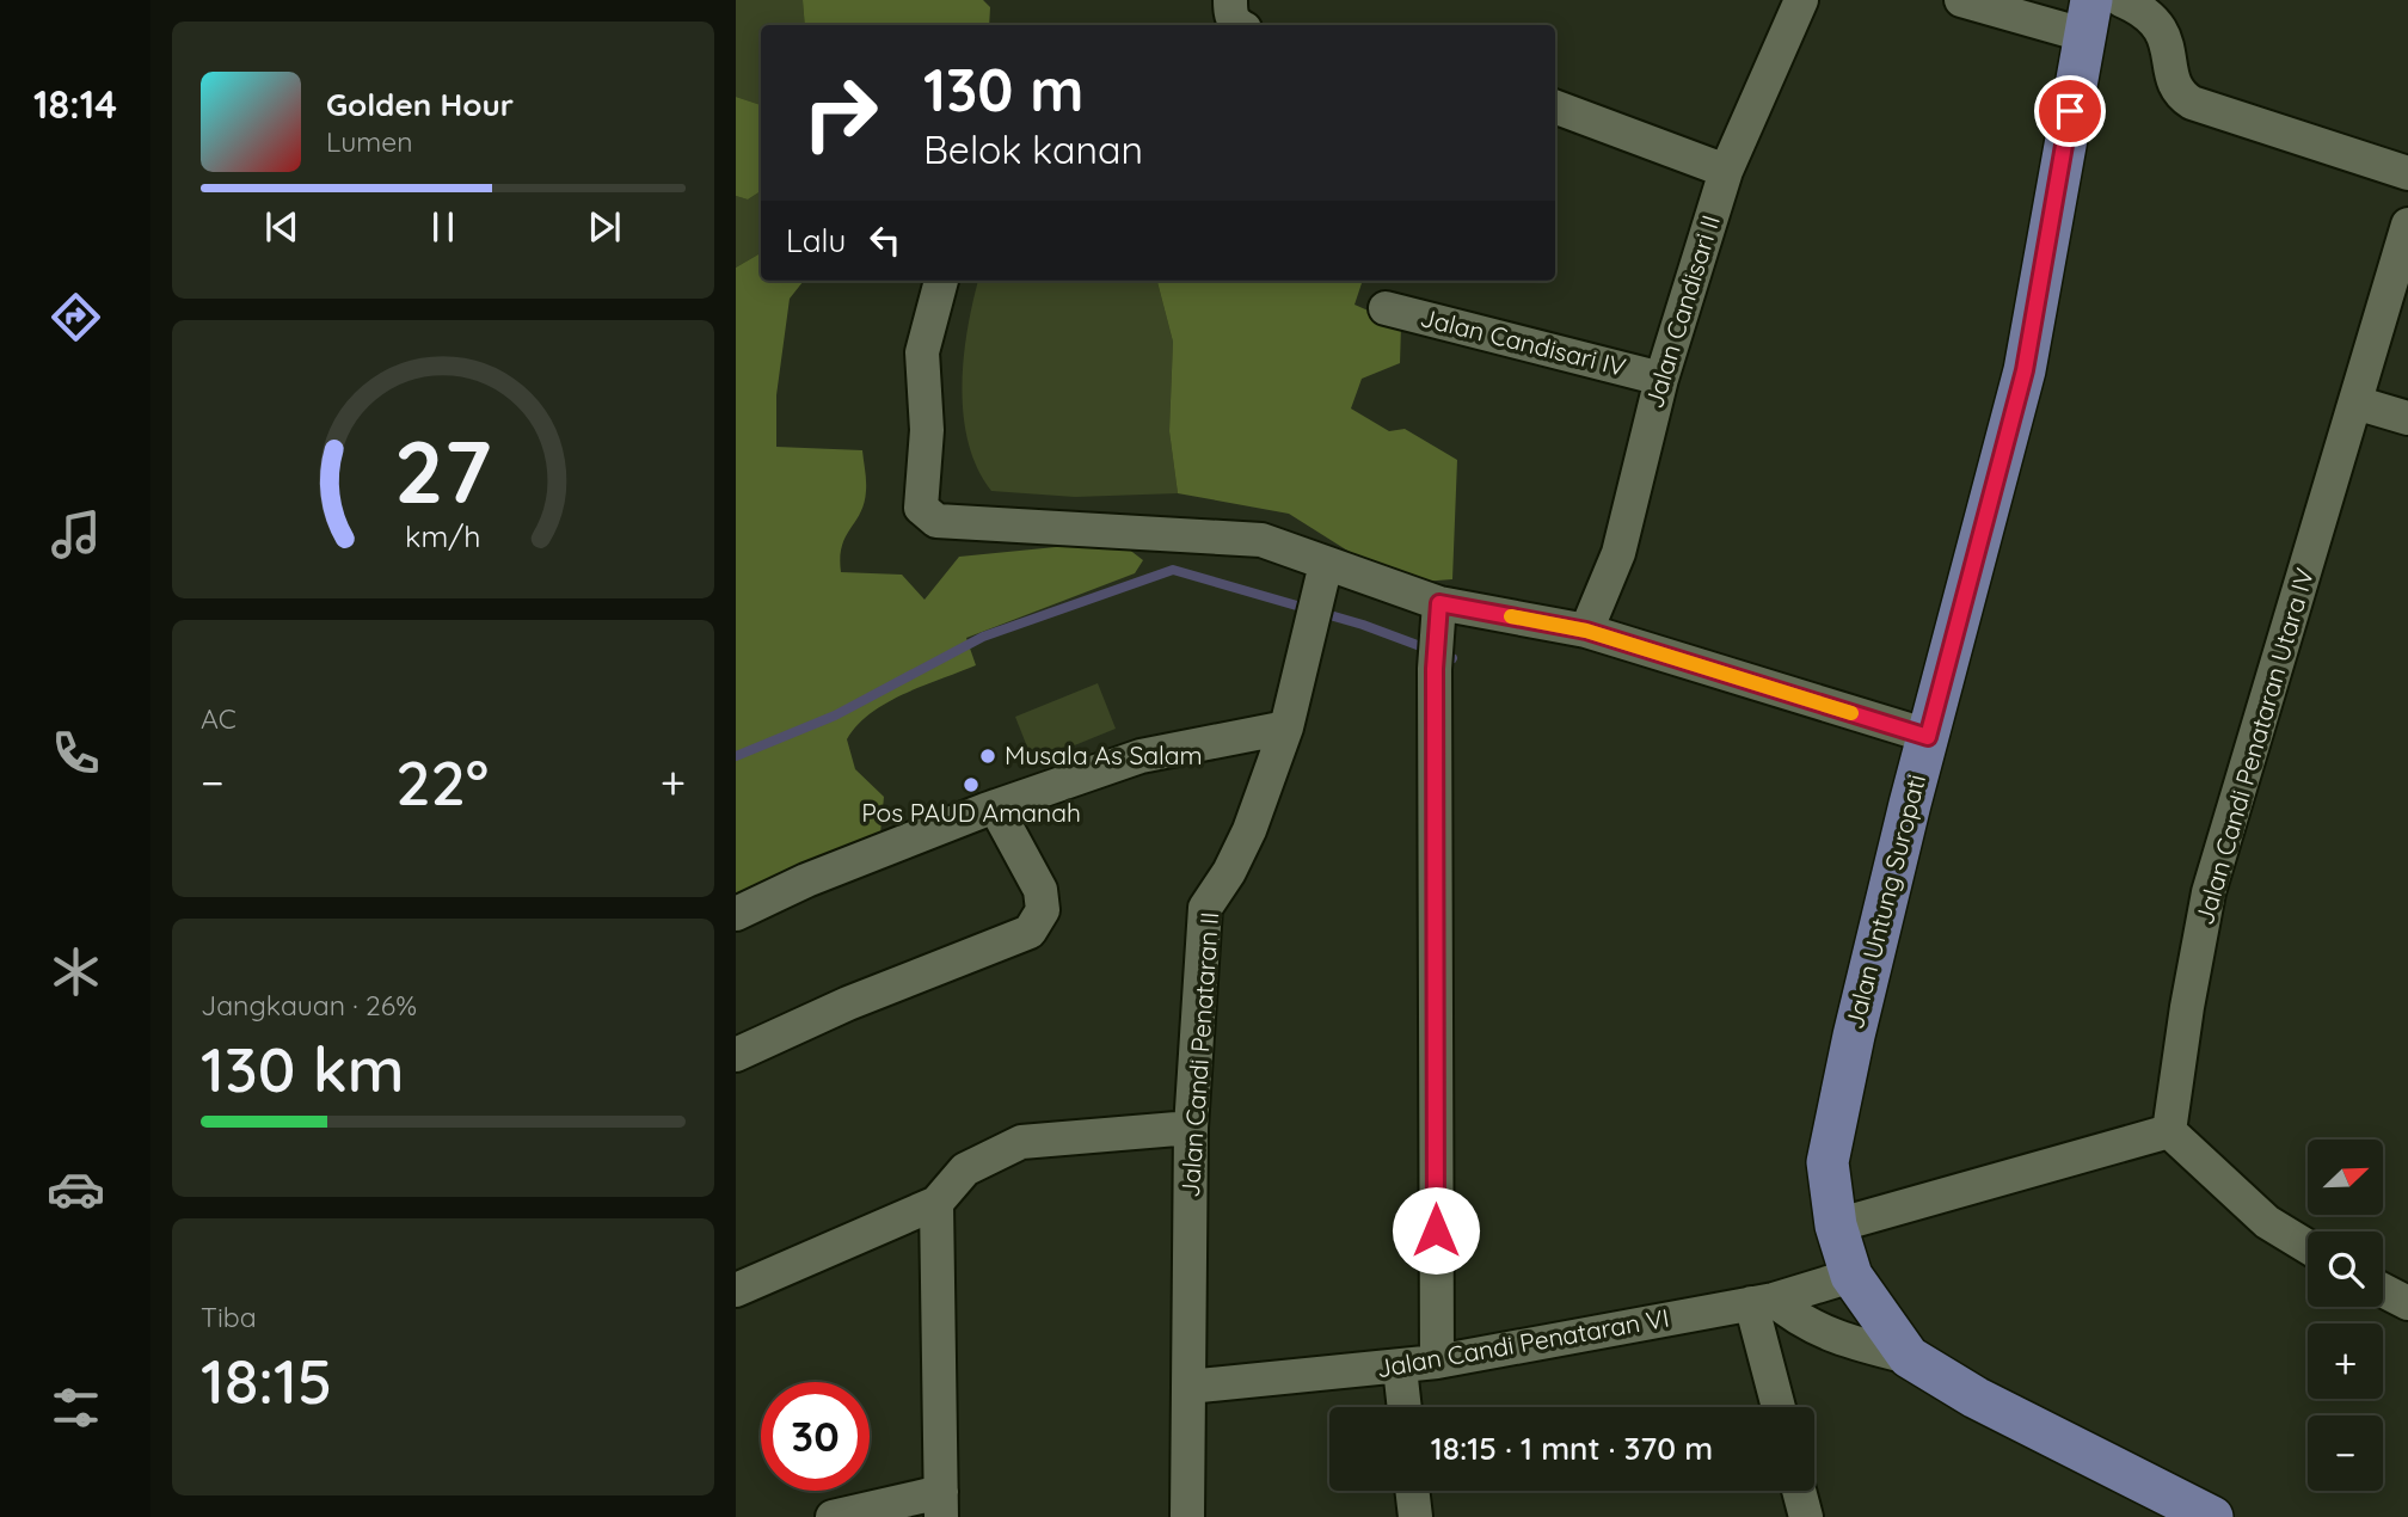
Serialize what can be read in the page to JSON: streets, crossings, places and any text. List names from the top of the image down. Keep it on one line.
{"streets":{"main road":["Jalan Untung Suropati"],"street":["Jalan Candisari II","Jalan Candisari IV","Jalan Candi Penataran Utara IV","Jalan Candi Penataran II","Jalan Candi Penataran VI"]},"crossings":[["Jalan Candisari II","Jalan Candisari IV"],["Jalan Untung Suropati","Jalan Candi Penataran VI"],["Jalan Candi Penataran II","Jalan Candi Penataran VI"]],"places":["Musala As Salam","Pos PAUD Amanah"],"north":"top right","page":{"tabs":"18:14","turn":["130 m","Belok kanan"],"song":["Golden Hour","Lumen"],"then":"Lalu","tile":["AC",["Jangkauan · 26%","130 km"],["Tiba","18:15"]],"heat":["−","22°","+"],"map_buttons":["+","−"],"limit":"30","trip":"18:15 · 1 mnt · 370 m","gauge":["27","km/h"]}}
